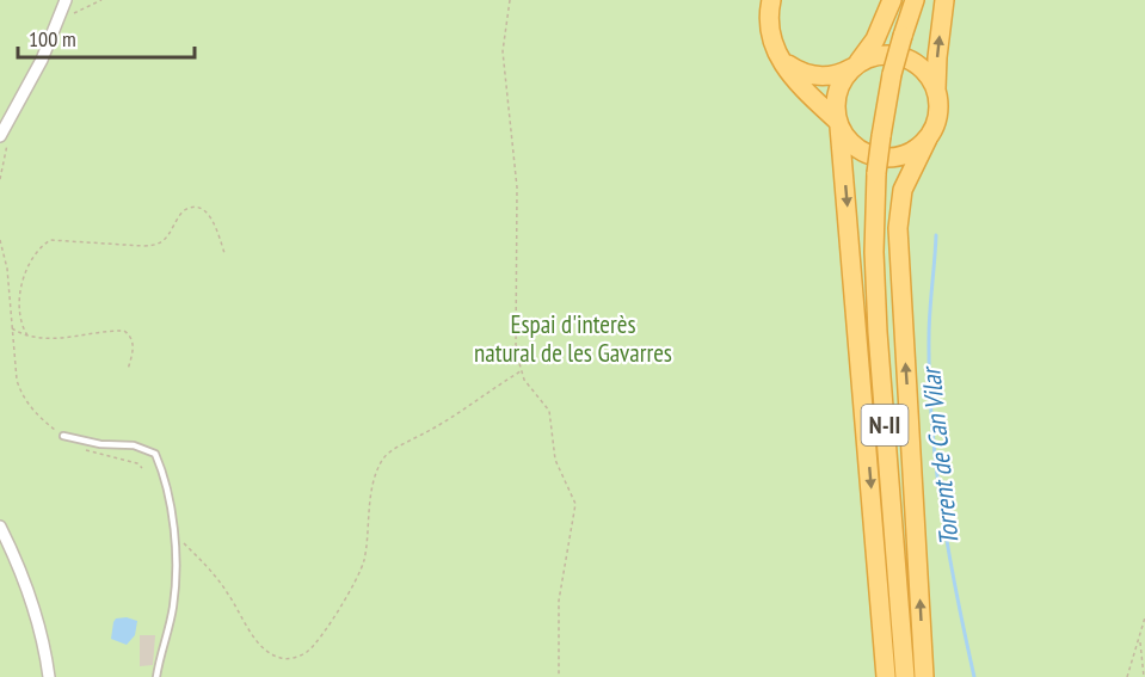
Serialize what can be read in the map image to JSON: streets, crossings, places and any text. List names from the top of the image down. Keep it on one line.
{"streets":{"highway":["N-II"]},"water":["Torrent de Can Vilar"],"parks":["Espai d'interès natural de les Gavarres"],"scale_bar":"100 m"}
